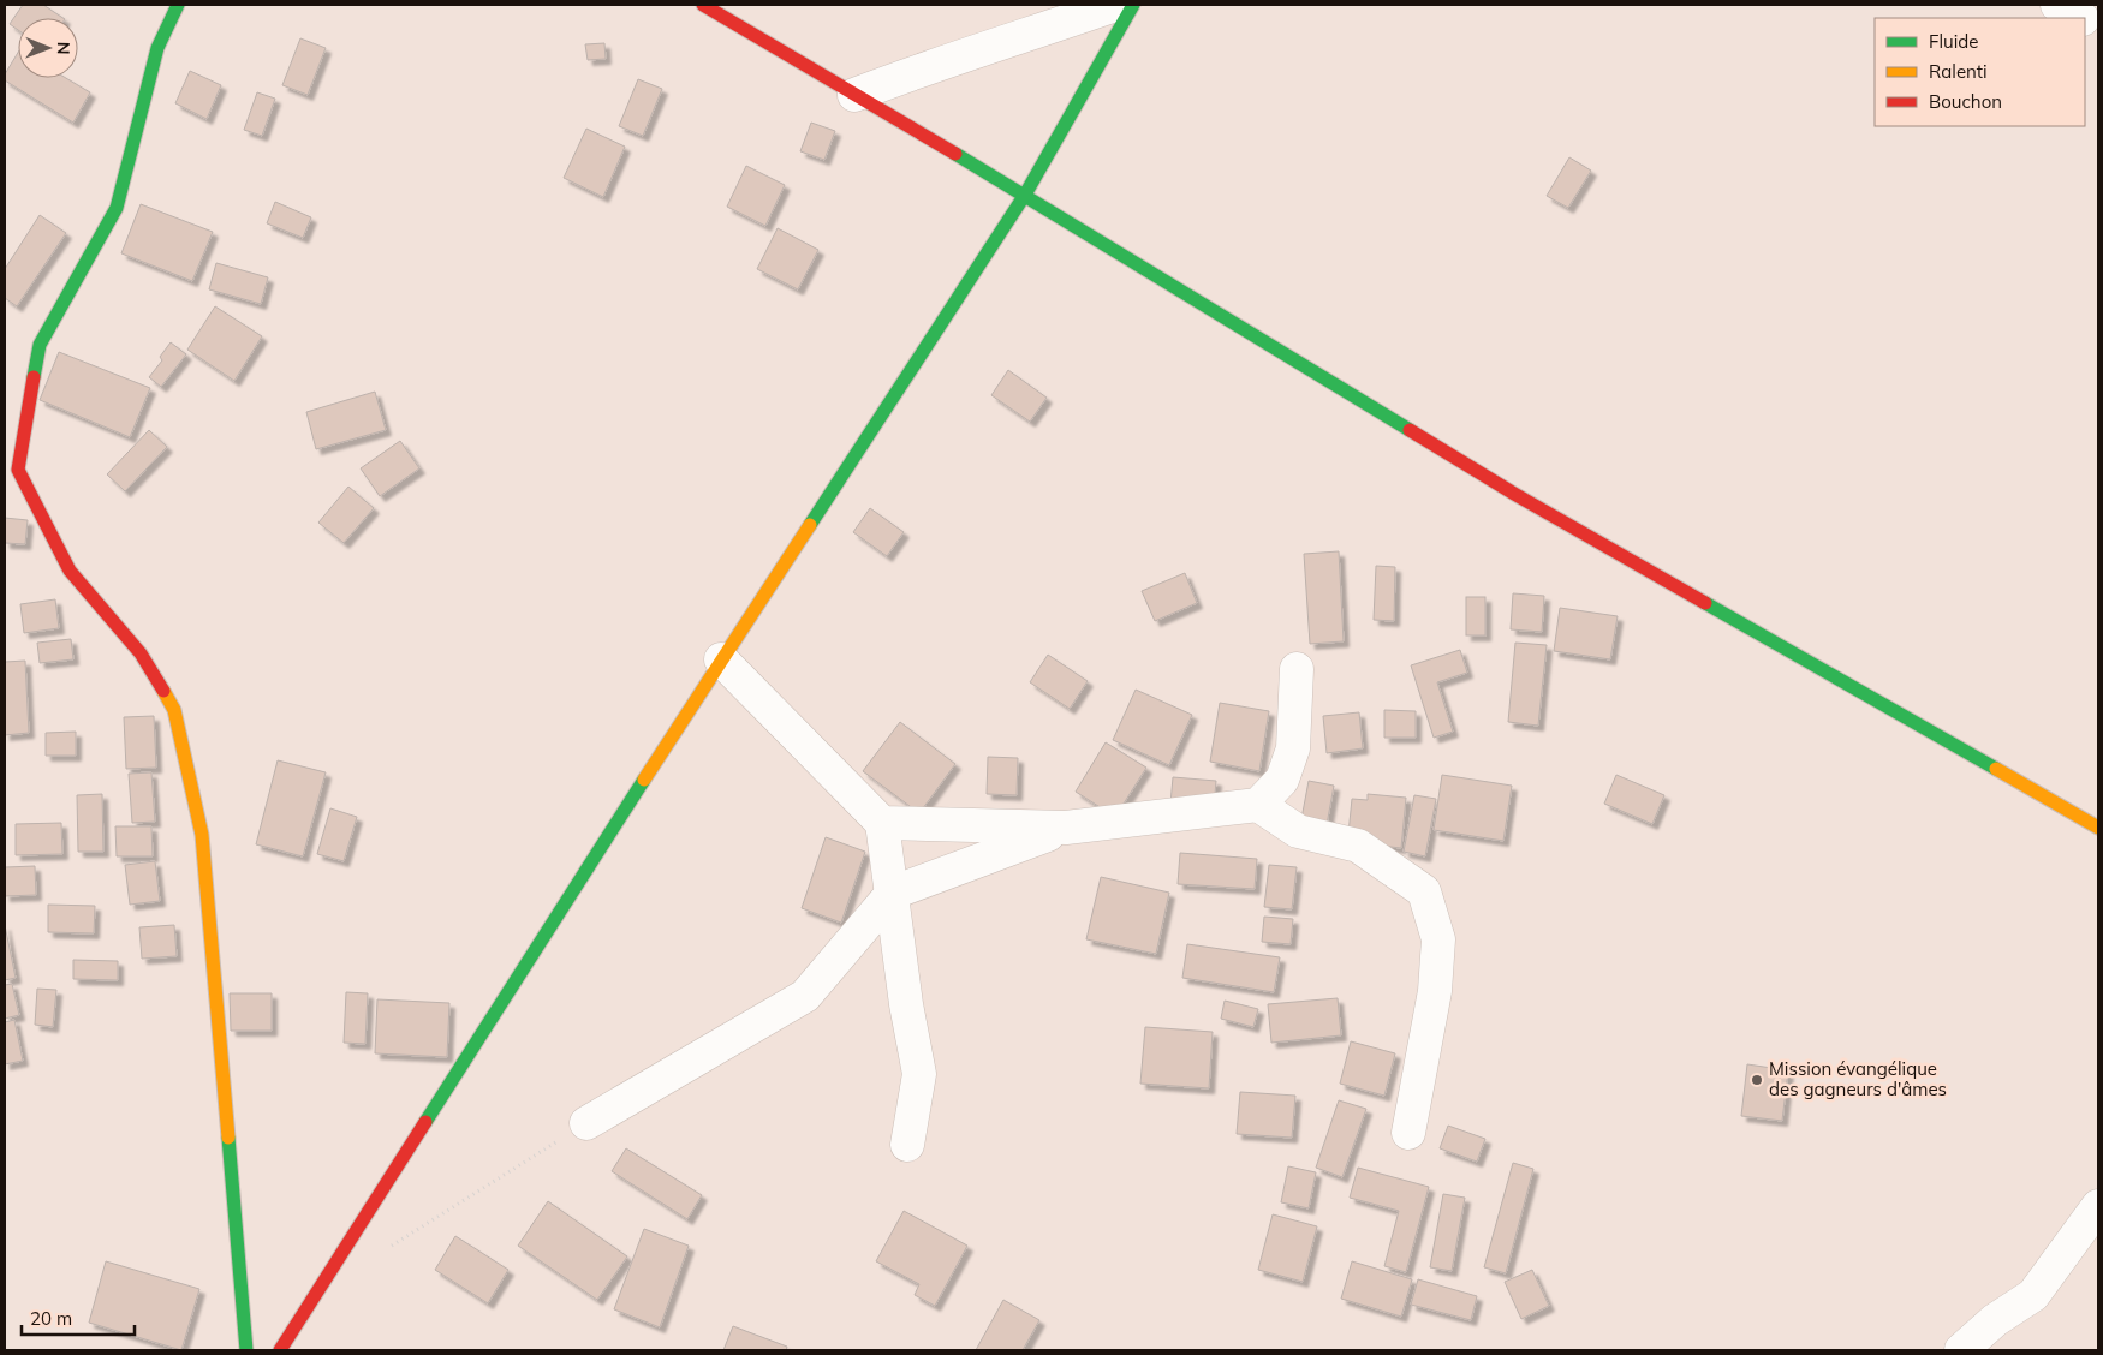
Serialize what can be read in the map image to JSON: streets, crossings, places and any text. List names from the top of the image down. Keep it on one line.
{"places":["Mission évangélique des gagneurs d'âmes"],"legend":["Fluide","Ralenti","Bouchon"],"scale_bar":"20 m","north":"right"}
